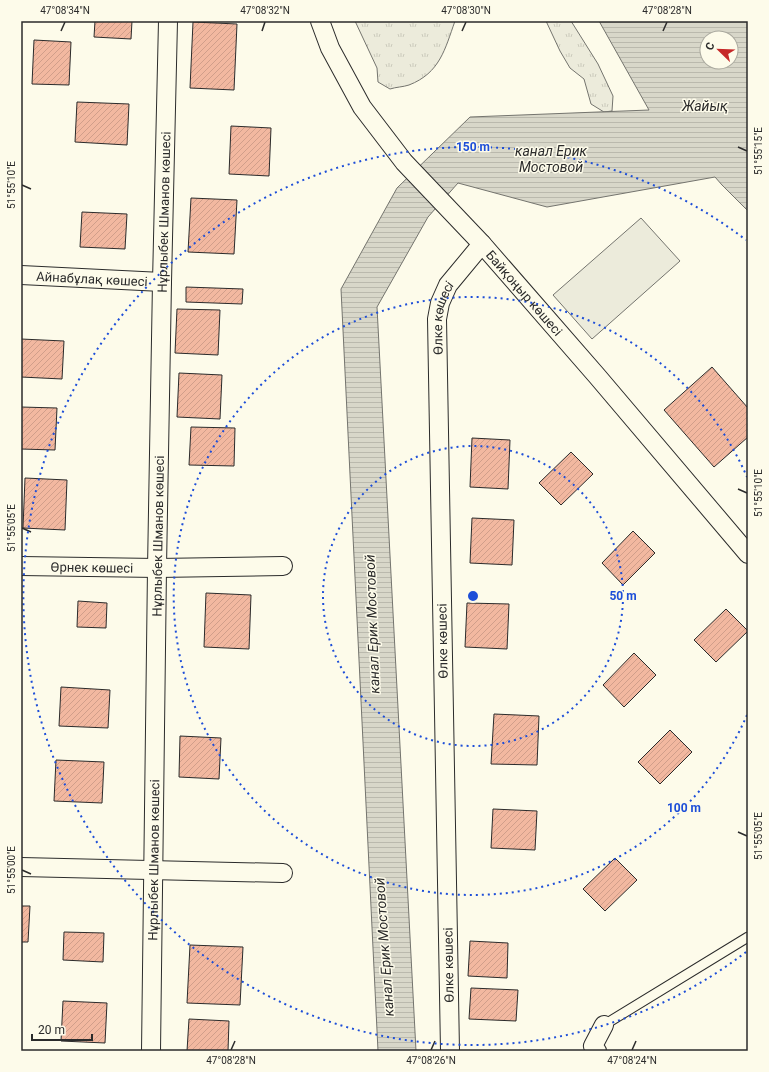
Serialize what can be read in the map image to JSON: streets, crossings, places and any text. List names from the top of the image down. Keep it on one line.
{"streets":{"street":["Нұрлыбек Шманов көшесі","Айнабұлақ көшесі","Байқоңыр көшесi","Өлке көшесі","Өрнек көшесі"]},"crossings":[["Нұрлыбек Шманов көшесі","Айнабұлақ көшесі"],["Нұрлыбек Шманов көшесі","Өрнек көшесі"],["Байқоңыр көшесi","Өлке көшесі"]],"water":["Жайық","канал Ерик Мостовой"],"scale_bar":"20 m","north":"top left","coordinates":["47°08'34\"N","47°08'32\"N","47°08'30\"N","47°08'28\"N","51°55'15\"E","51°55'10\"E","51°55'05\"E","51°55'00\"E","47°08'26\"N","47°08'24\"N"],"rings":["150 m","50 m","100 m"]}
